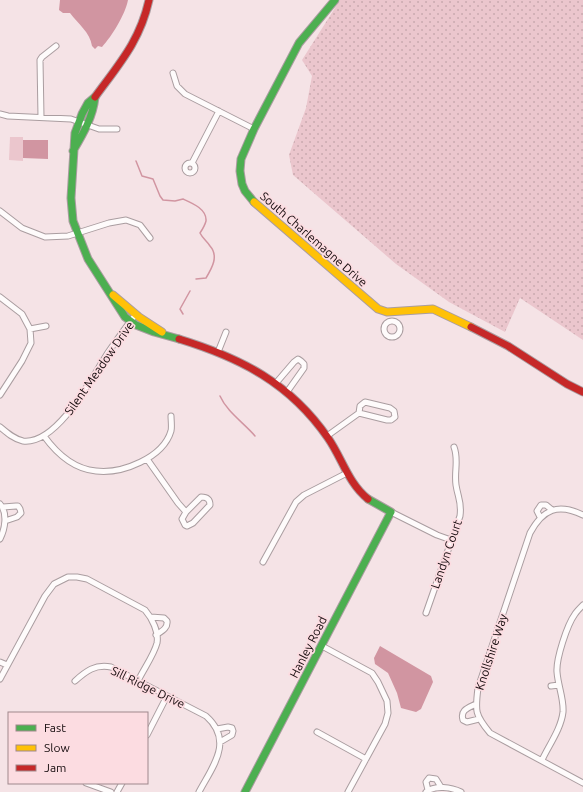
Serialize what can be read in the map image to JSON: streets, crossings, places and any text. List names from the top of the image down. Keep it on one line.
{"streets":{"street":["South Charlemagne Drive","Silent Meadow Drive","Landyn Court","Hanley Road","Knollshire Way","Sill Ridge Drive"]},"legend":["Fast","Slow","Jam"]}
